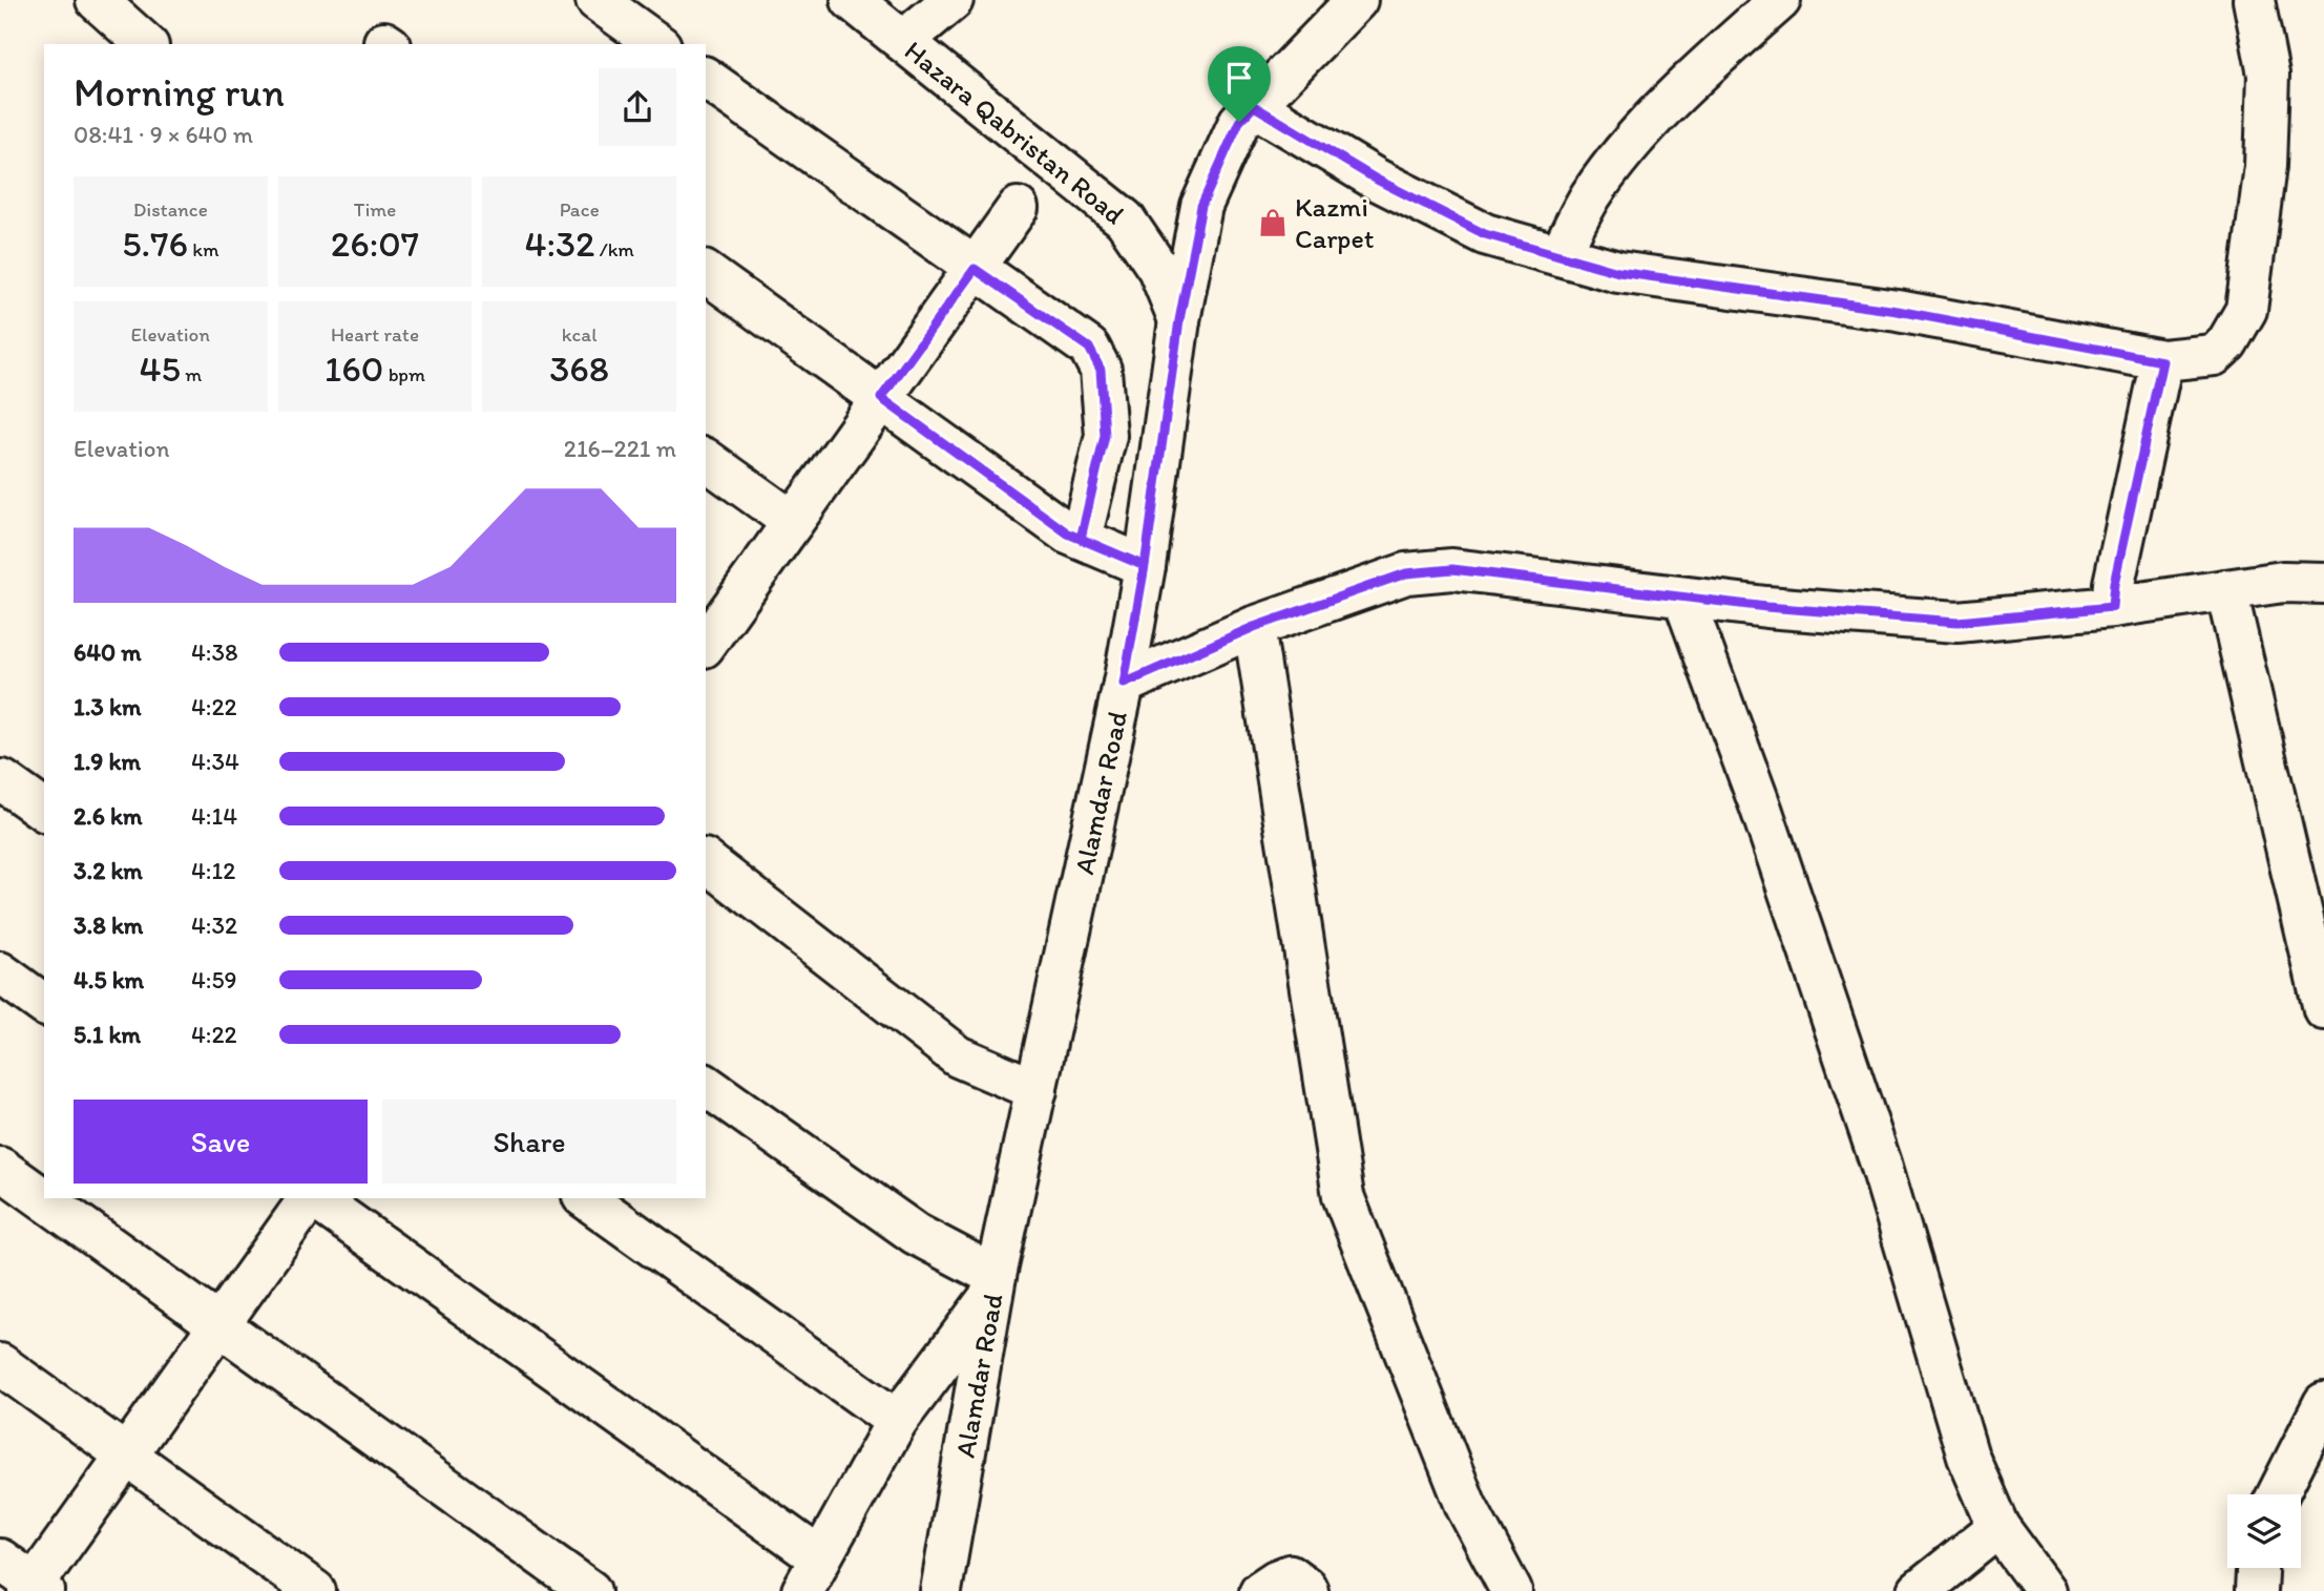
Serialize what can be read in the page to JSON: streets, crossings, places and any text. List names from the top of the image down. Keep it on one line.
{"streets":{"street":["Hazara Qabristan Road","Alamdar Road"]},"crossings":[["Hazara Qabristan Road","Alamdar Road"]],"places":{"shop":["Kazmi Carpet"]},"page":{"heading":["Morning run","08:41 · 9 × 640 m"],"stats":[["Distance","5.76 km"],["Time","26:07"],["Pace","4:32 /km"],["Elevation","45 m"],["Heart rate","160 bpm"],["kcal","368"]],"chart":["Elevation","216–221 m"],"list":[{"name":"640 m","note":"4:38"},{"name":"1.3 km","note":"4:22"},{"name":"1.9 km","note":"4:34"},{"name":"2.6 km","note":"4:14"},{"name":"3.2 km","note":"4:12"},{"name":"3.8 km","note":"4:32"},{"name":"4.5 km","note":"4:59"},{"name":"5.1 km","note":"4:22"}],"buttons":["Save","Share"]}}
